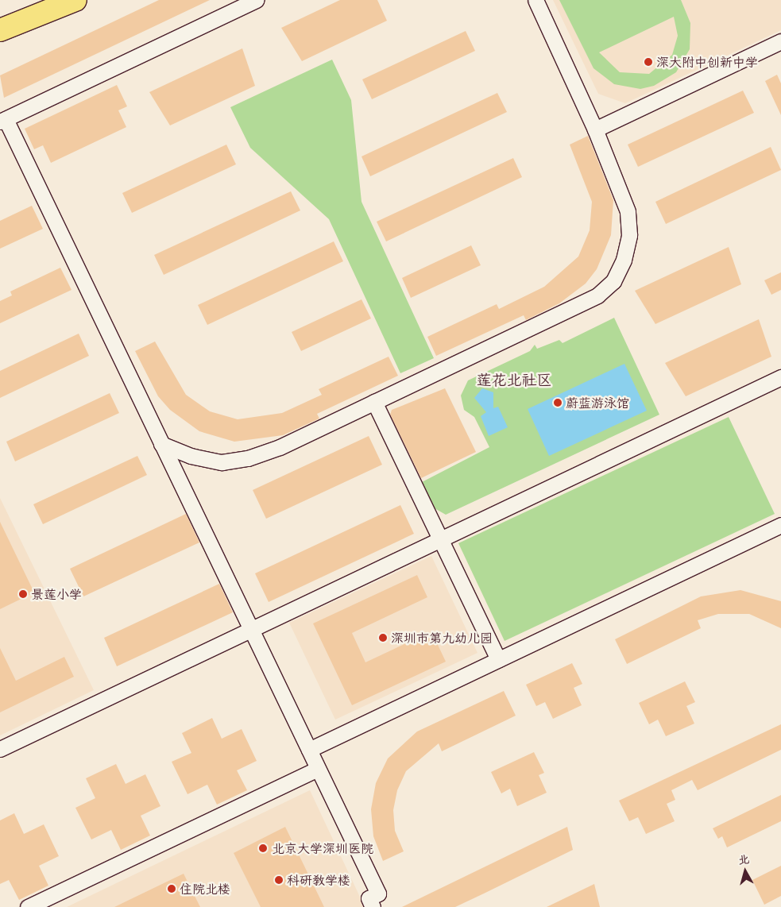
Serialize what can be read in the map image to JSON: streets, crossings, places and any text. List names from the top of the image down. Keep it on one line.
{"districts":["莲花北社区"],"places":["深大附中创新中学","蔚蓝游泳馆","景莲小学","深圳市第九幼儿园","北京大学深圳医院","科研教学楼","住院北楼"],"north":"top"}
